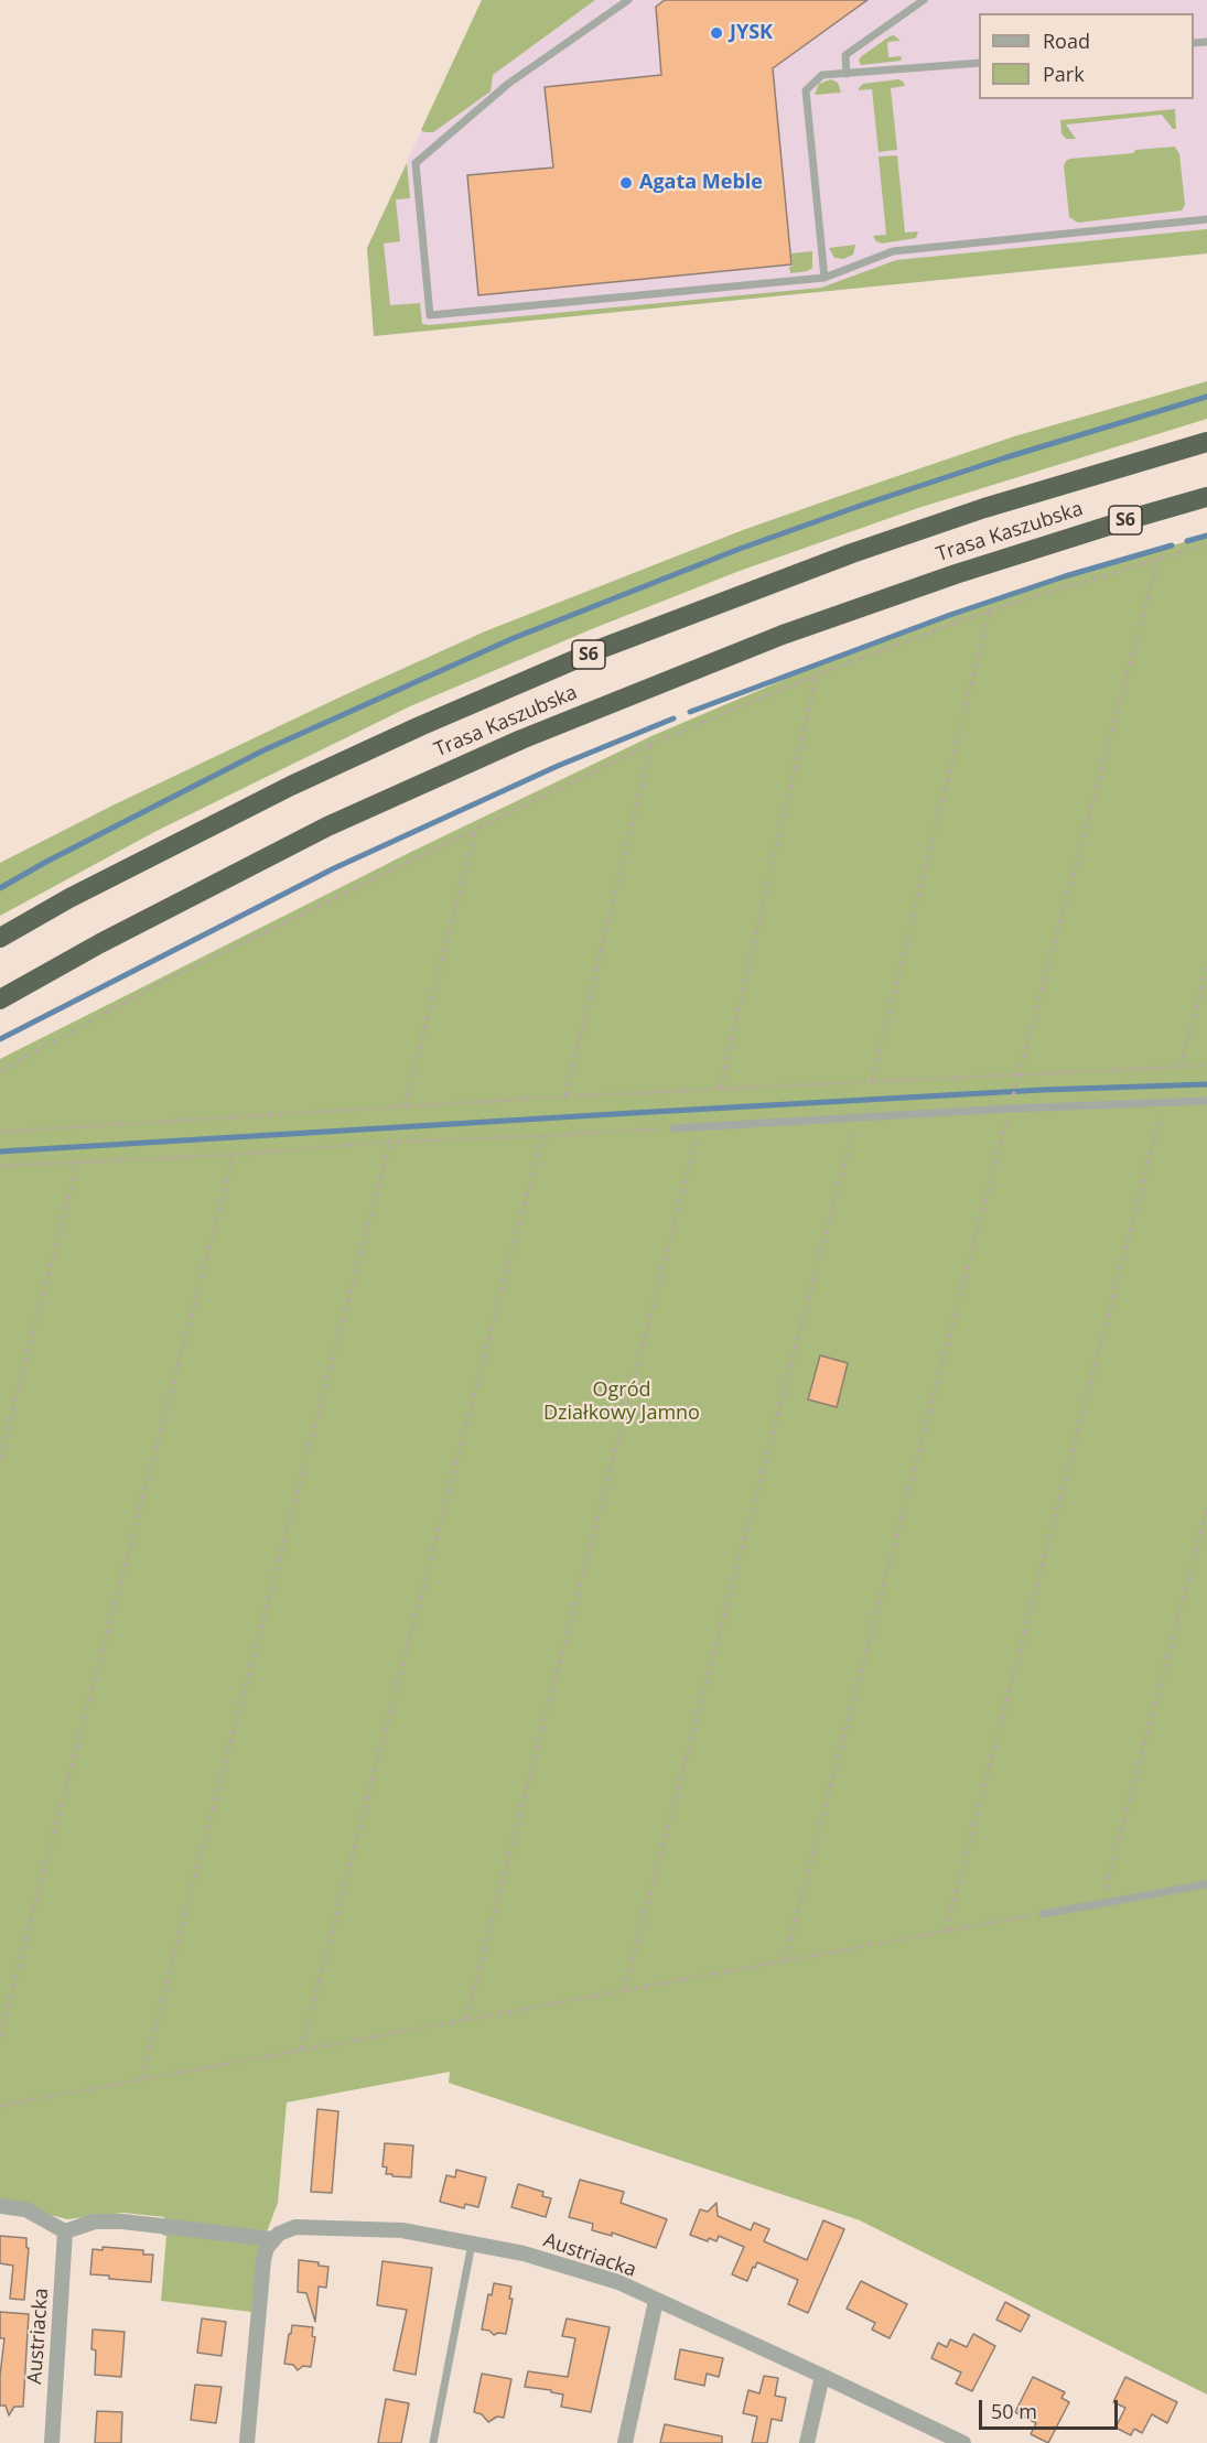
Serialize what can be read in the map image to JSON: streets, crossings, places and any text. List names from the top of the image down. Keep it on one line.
{"streets":{"highway":["S6","Trasa Kaszubska"],"street":["Austriacka"]},"parks":["Ogród Działkowy Jamno"],"places":["JYSK","Agata Meble"],"legend":["Road","Park"],"scale_bar":"50 m"}
